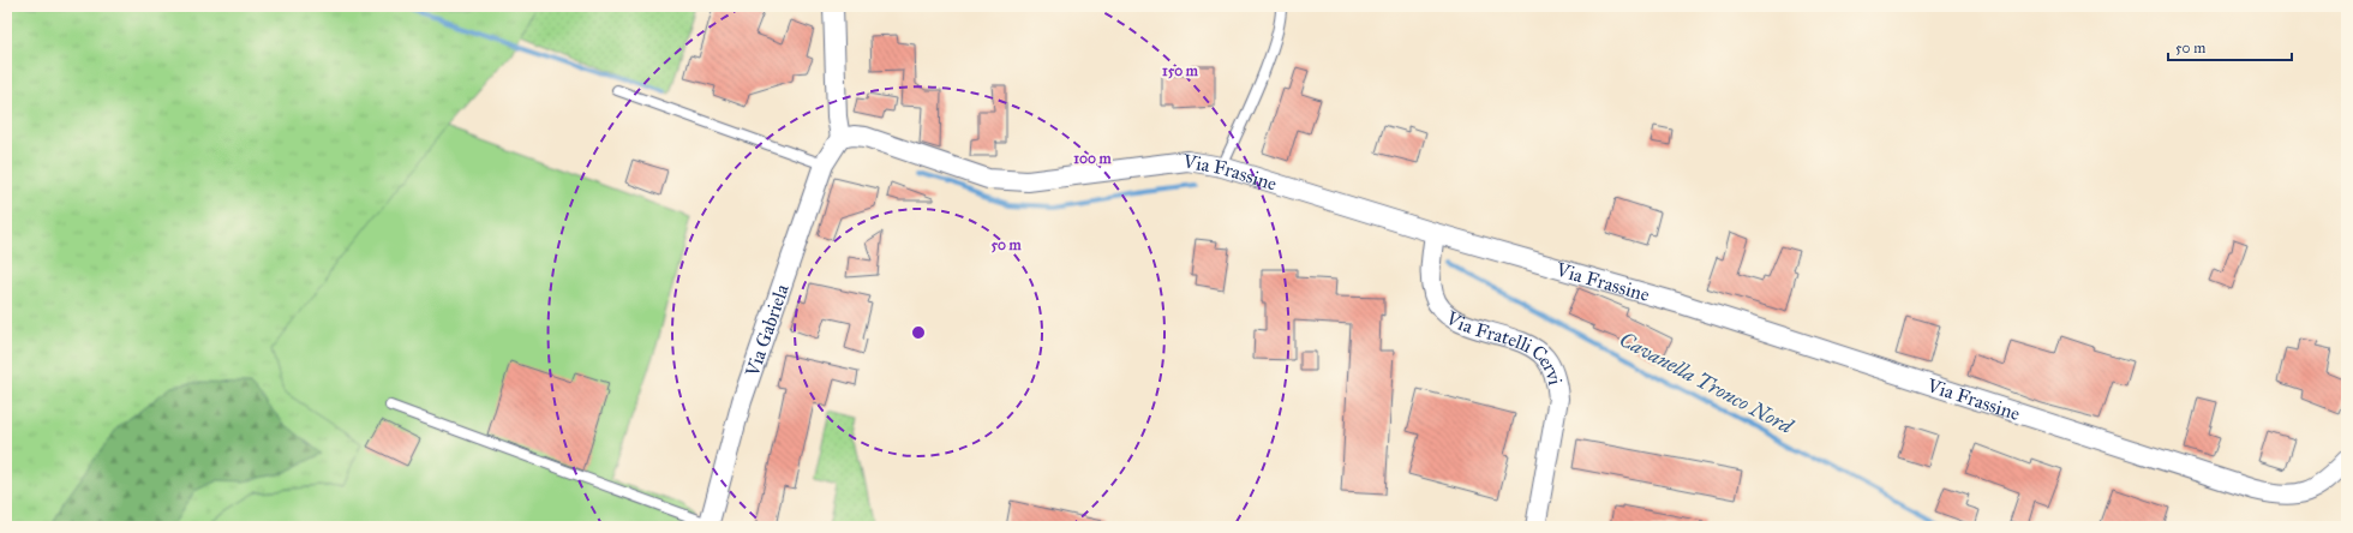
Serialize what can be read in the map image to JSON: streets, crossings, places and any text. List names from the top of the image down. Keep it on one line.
{"streets":{"street":["Via Frassine","Via Gabriela","Via Fratelli Cervi"]},"crossings":[["Via Frassine","Via Gabriela"],["Via Frassine","Via Fratelli Cervi"]],"water":["Cavanella Tronco Nord"],"scale_bar":"50 m","rings":["150 m","100 m","50 m"]}
